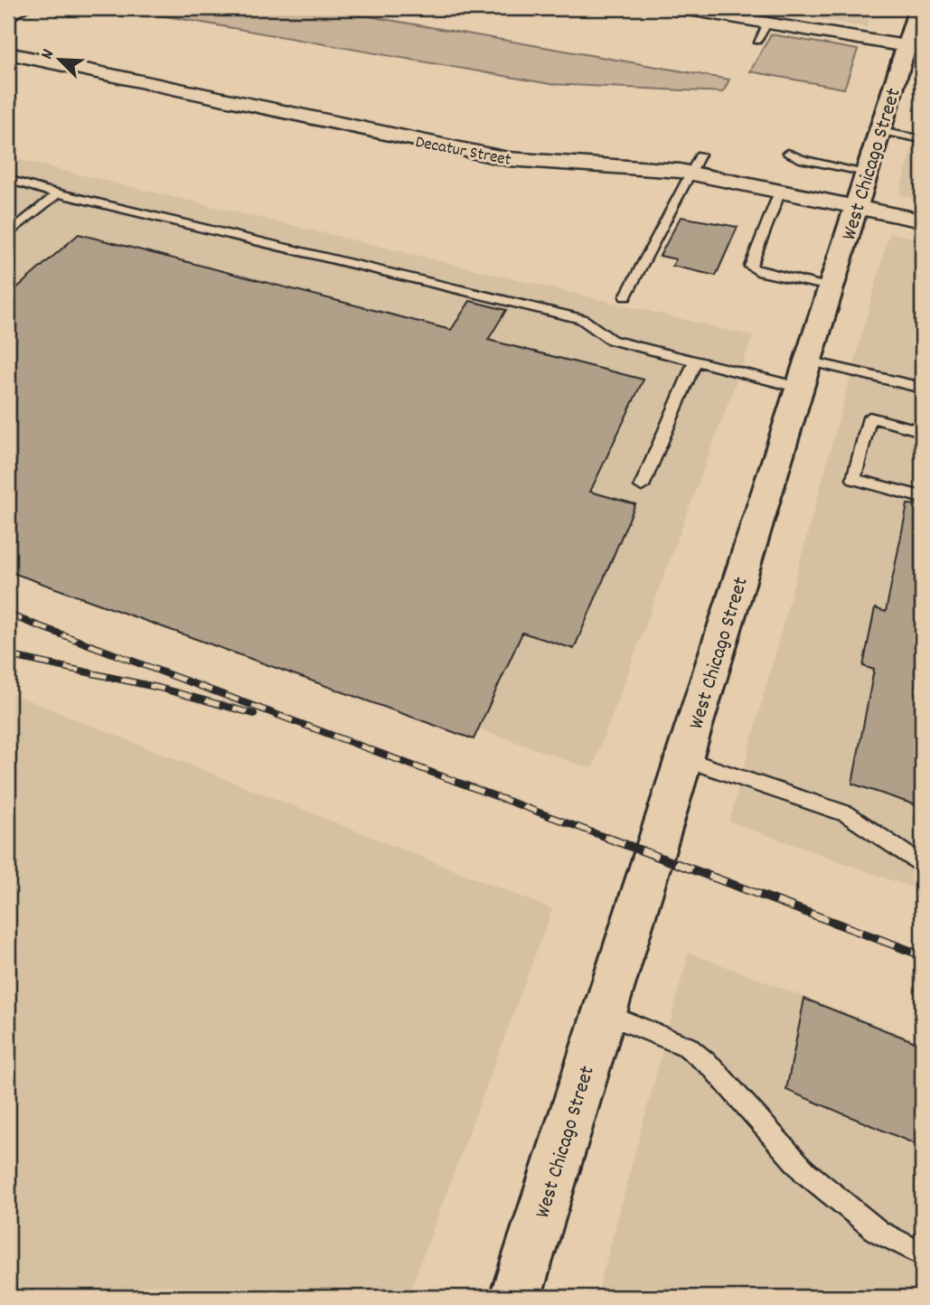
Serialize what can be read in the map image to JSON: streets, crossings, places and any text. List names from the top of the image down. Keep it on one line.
{"streets":{"street":["Decatur Street","West Chicago Street"]},"crossings":[["Decatur Street","West Chicago Street"]],"north":"top left"}
